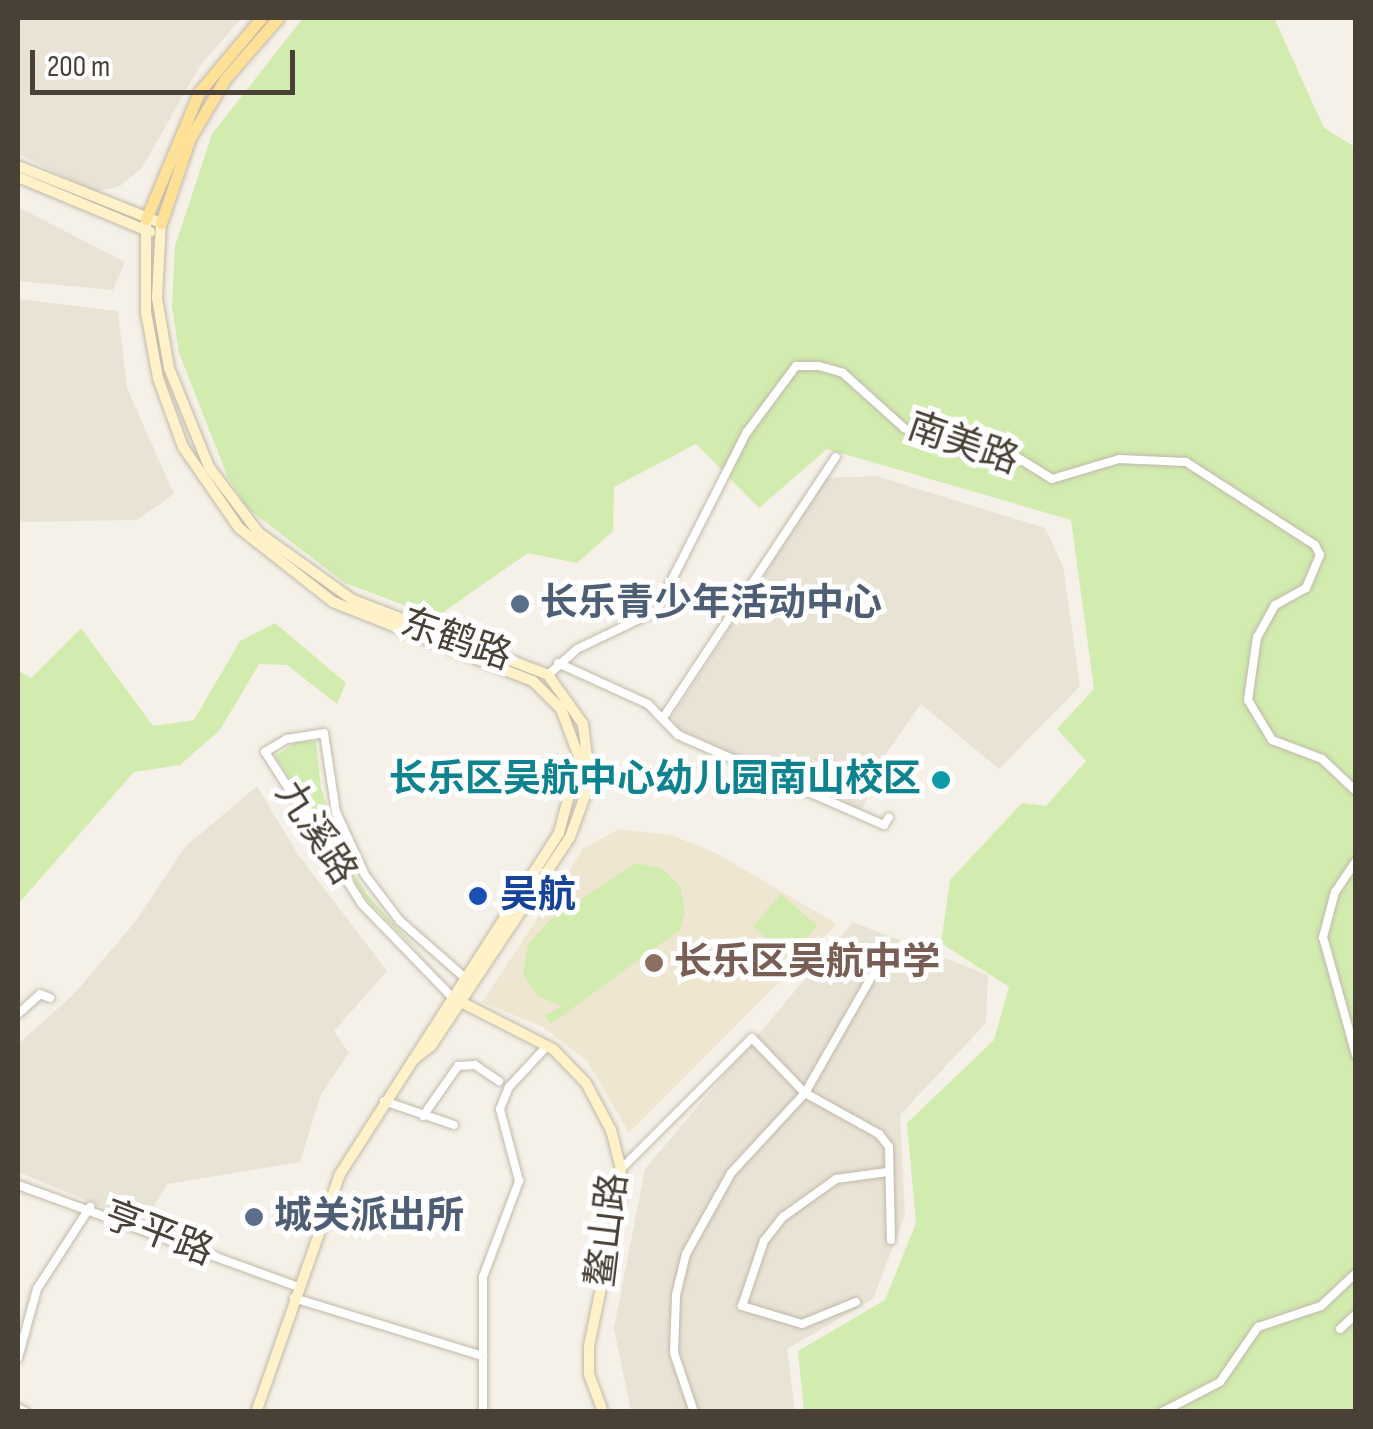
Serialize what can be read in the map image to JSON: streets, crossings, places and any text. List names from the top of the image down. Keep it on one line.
{"streets":{"main road":["东鹤路","鳌山路"],"street":["南美路","九溪路","亨平路"]},"crossings":[["南美路","东鹤路"],["东鹤路","九溪路"],["东鹤路","鳌山路"],["东鹤路","亨平路"],["九溪路","鳌山路"]],"places":["长乐青少年活动中心","长乐区吴航中心幼儿园南山校区","吴航","长乐区吴航中学","城关派出所"],"scale_bar":"200 m"}
